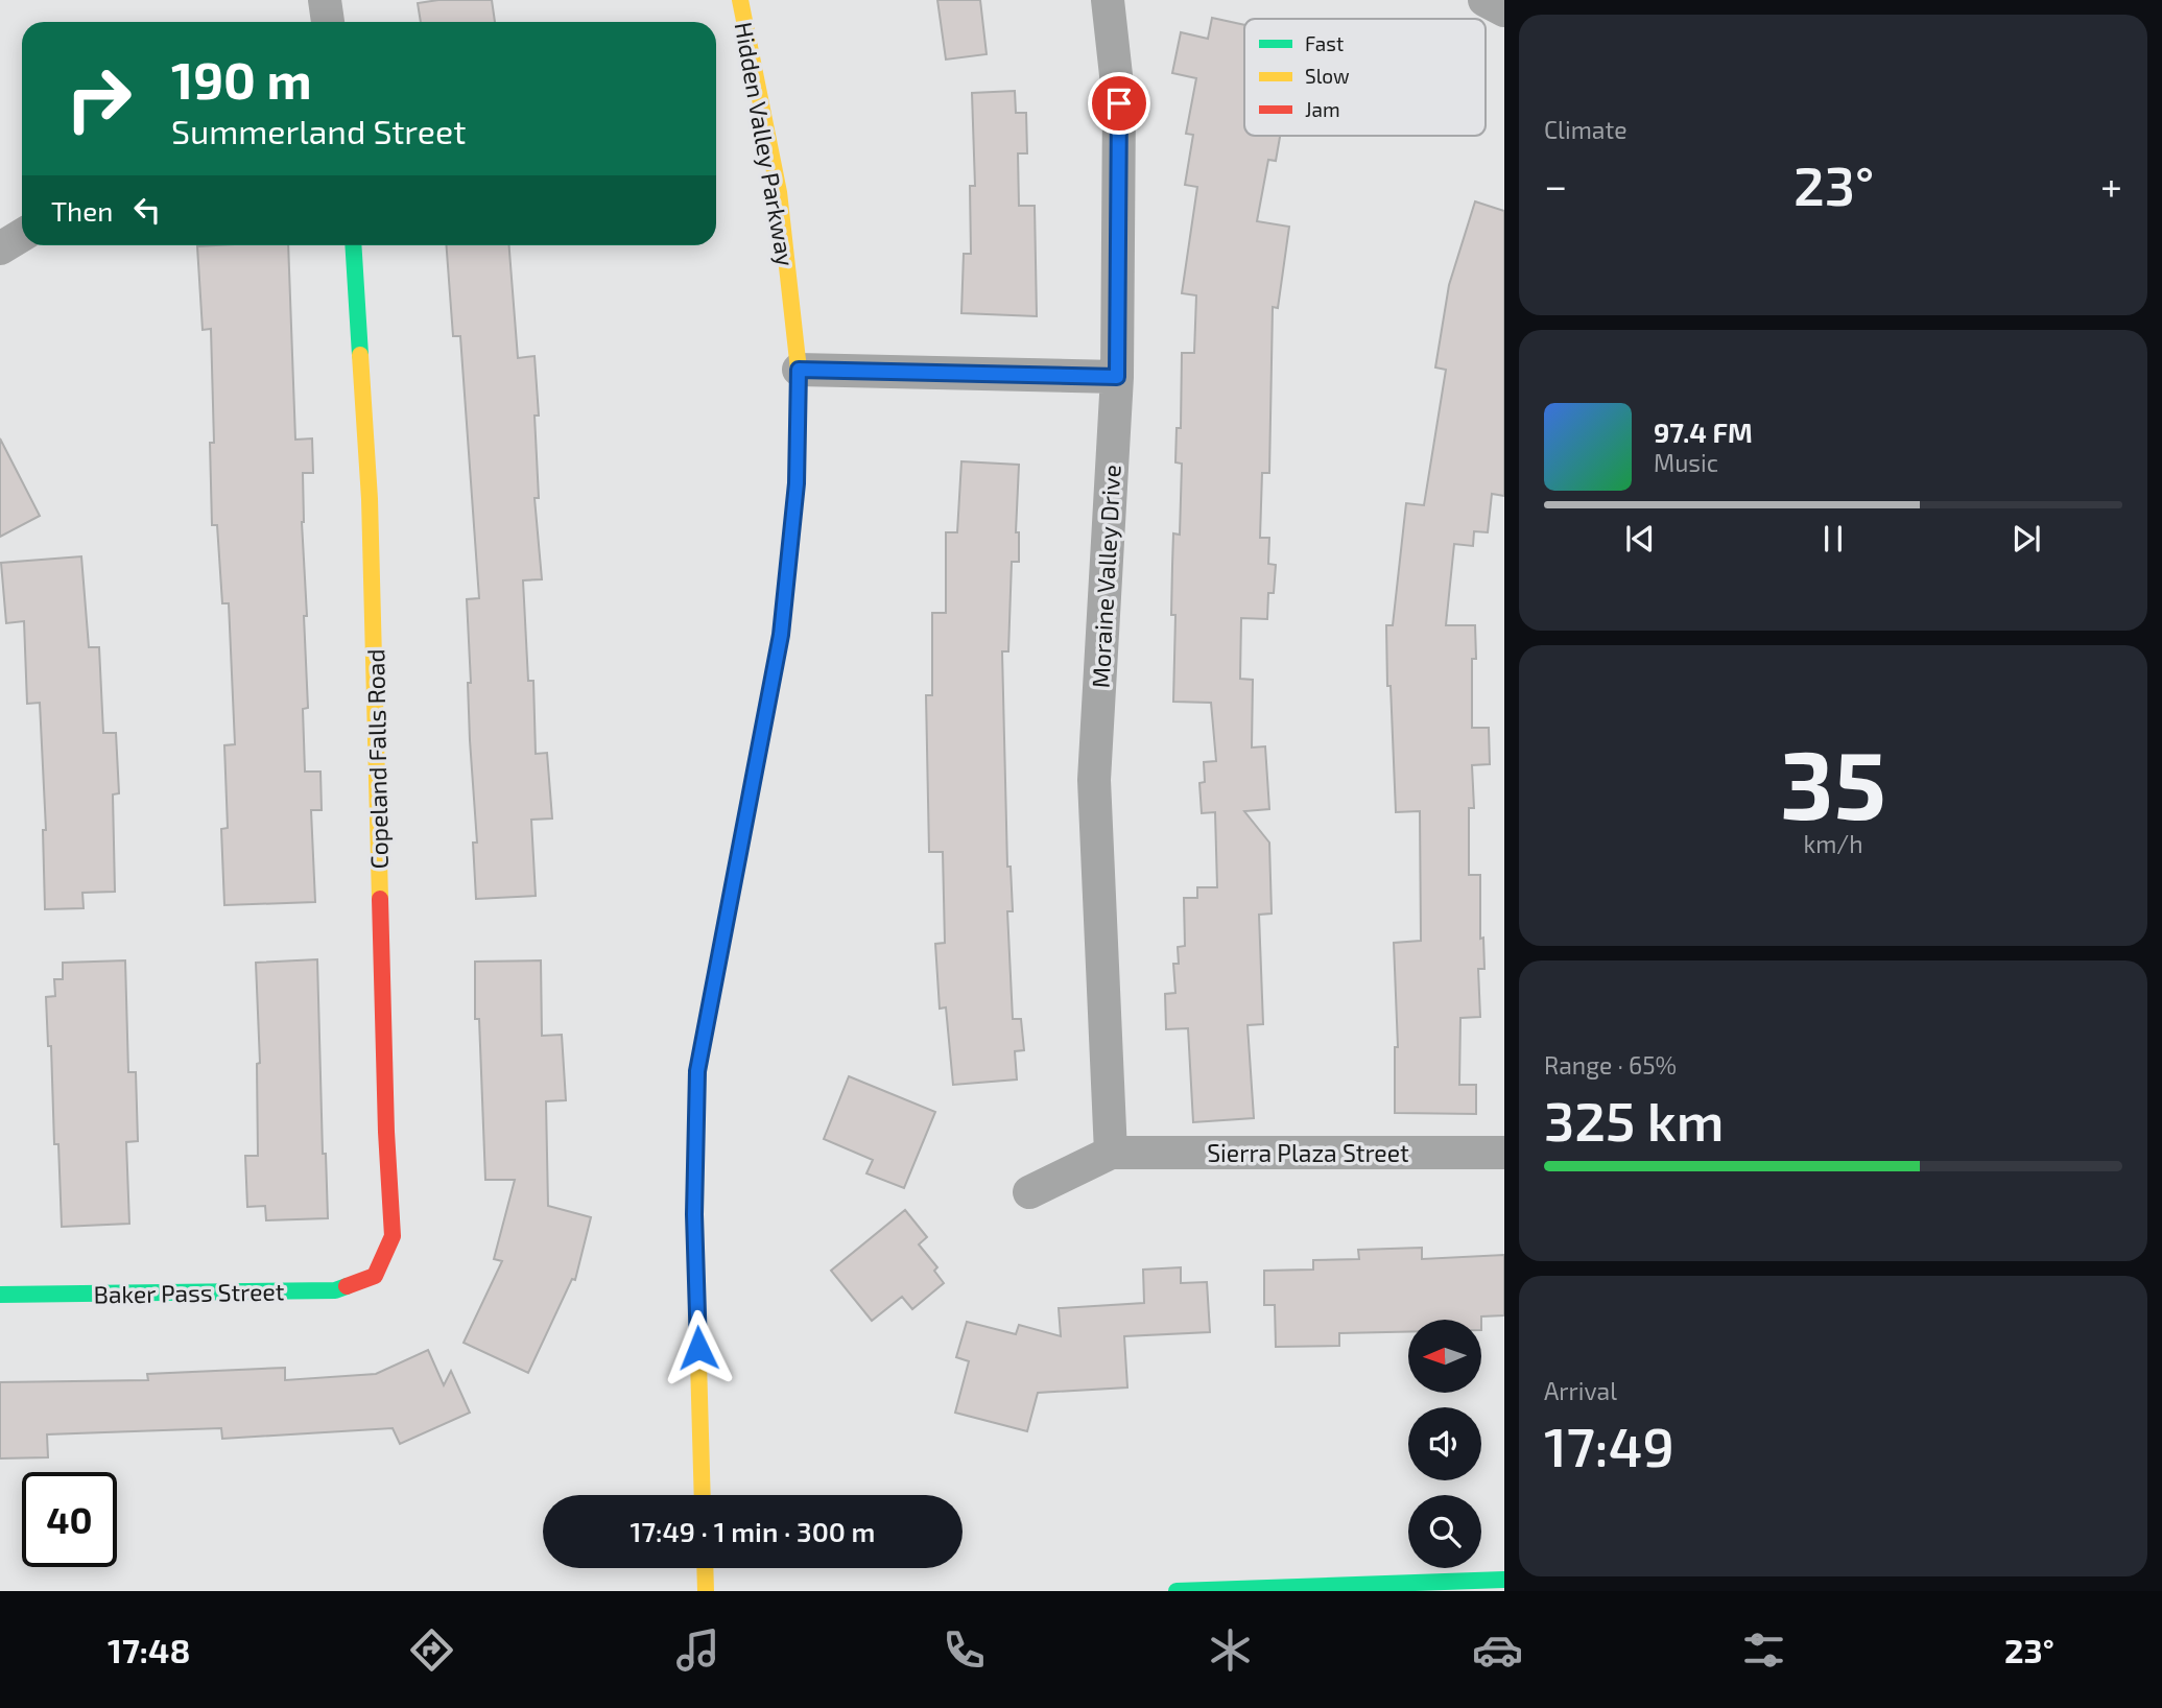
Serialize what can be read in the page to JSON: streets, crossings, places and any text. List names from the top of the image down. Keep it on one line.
{"streets":{"street":["Hidden Valley Parkway","Moraine Valley Drive","Copeland Falls Road","Sierra Plaza Street","Baker Pass Street"]},"crossings":[["Moraine Valley Drive","Sierra Plaza Street"],["Copeland Falls Road","Baker Pass Street"]],"legend":["Fast","Slow","Jam"],"north":"left","page":{"tile":["Climate",["35","km/h"],["Range · 65%","325 km"],["Arrival","17:49"]],"turn":["190 m","Summerland Street"],"heat":["−","23°","+"],"then":"Then","song":["97.4 FM","Music"],"limit":"40","trip":"17:49 · 1 min · 300 m","tabs":["17:48","23°"]}}
